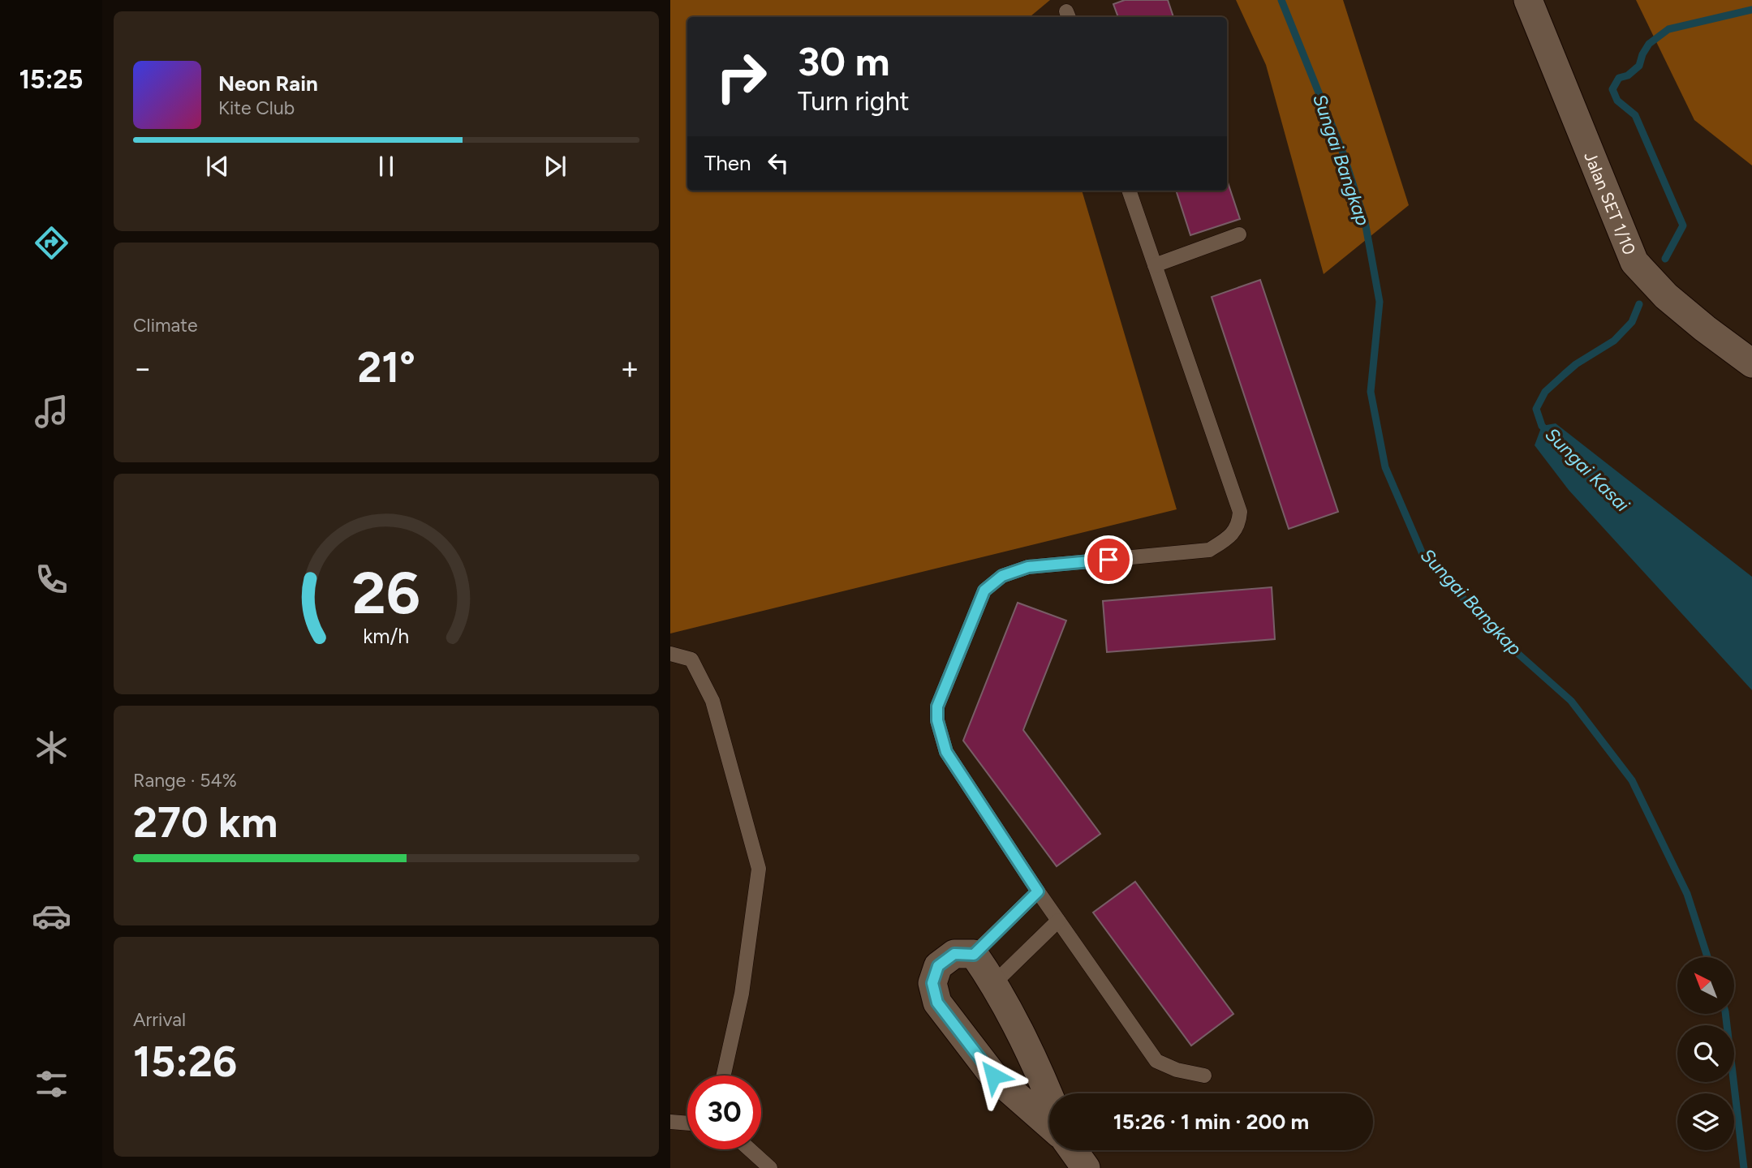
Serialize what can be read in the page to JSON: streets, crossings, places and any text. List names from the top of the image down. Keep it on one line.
{"streets":{"street":["Jalan SET 1/10"]},"water":["Sungai Bangkap","Sungai Kasai"],"north":"top left","page":{"tabs":"15:25","turn":["30 m","Turn right"],"song":["Neon Rain","Kite Club"],"then":"Then","tile":["Climate",["Range · 54%","270 km"],["Arrival","15:26"]],"heat":["−","21°","+"],"limit":"30","trip":"15:26 · 1 min · 200 m","gauge":["26","km/h"]}}
